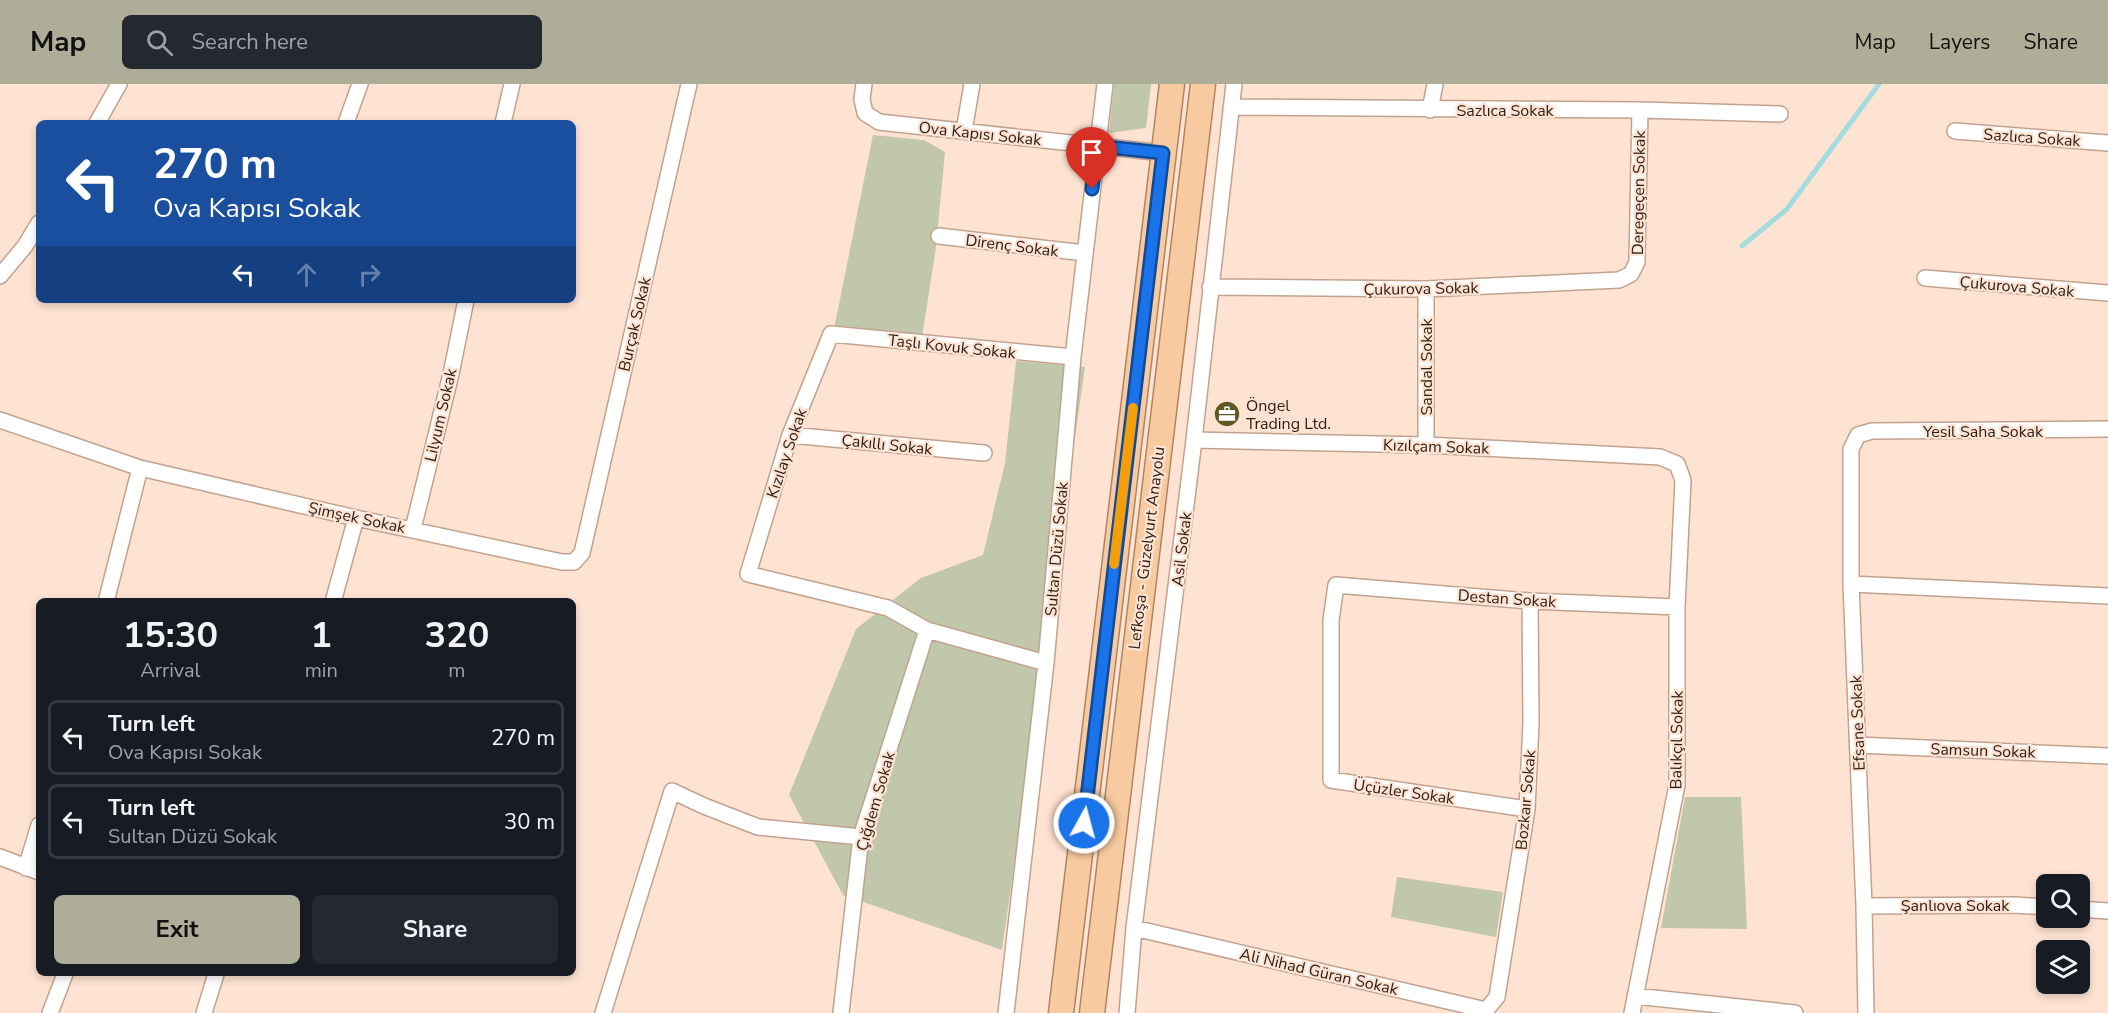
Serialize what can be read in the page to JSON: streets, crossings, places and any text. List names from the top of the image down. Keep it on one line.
{"streets":{"highway":["Lefkoşa - Güzelyurt Anayolu"],"street":["Sazlıca Sokak","Ova Kapısı Sokak","Deregeçen Sokak","Direnç Sokak","Çukurova Sokak","Burçak Sokak","Taşlı Kovuk Sokak","Sandal Sokak","Lilyum Sokak","Yesil Saha Sokak","Çakıllı Sokak","Kızılçam Sokak","Kızılay Sokak","Şimşek Sokak","Sultan Düzü Sokak","Asil Sokak","Destan Sokak","Efsane Sokak","Balıkçıl Sokak","Samsun Sokak","Üçüzler Sokak","Bozkaır Sokak","Çığdem Sokak","Şanlıova Sokak","Ali Nihad Güran Sokak"]},"crossings":[["Sazlıca Sokak","Deregeçen Sokak"],["Sazlıca Sokak","Asil Sokak"],["Ova Kapısı Sokak","Lefkoşa - Güzelyurt Anayolu"],["Ova Kapısı Sokak","Sultan Düzü Sokak"],["Deregeçen Sokak","Çukurova Sokak"],["Direnç Sokak","Sultan Düzü Sokak"],["Çukurova Sokak","Sandal Sokak"],["Çukurova Sokak","Asil Sokak"],["Burçak Sokak","Şimşek Sokak"],["Taşlı Kovuk Sokak","Kızılay Sokak"],["Taşlı Kovuk Sokak","Sultan Düzü Sokak"],["Sandal Sokak","Kızılçam Sokak"],["Lilyum Sokak","Şimşek Sokak"],["Yesil Saha Sokak","Efsane Sokak"],["Çakıllı Sokak","Kızılay Sokak"],["Kızılçam Sokak","Asil Sokak"],["Kızılçam Sokak","Balıkçıl Sokak"],["Kızılay Sokak","Çığdem Sokak"],["Asil Sokak","Ali Nihad Güran Sokak"],["Destan Sokak","Balıkçıl Sokak"],["Destan Sokak","Üçüzler Sokak"],["Destan Sokak","Bozkaır Sokak"],["Efsane Sokak","Samsun Sokak"],["Efsane Sokak","Şanlıova Sokak"],["Üçüzler Sokak","Bozkaır Sokak"],["Bozkaır Sokak","Ali Nihad Güran Sokak"]],"places":{"office":["Öngel Trading Ltd."]},"page":{"header":"Map","search":"Search here","nav":["Map","Layers","Share"],"turn":["270 m","Ova Kapısı Sokak"],"eta":["15:30","Arrival","1","min","320","m"],"list":[{"name":"Turn left","note":"Ova Kapısı Sokak","value":"270 m"},{"name":"Turn left","note":"Sultan Düzü Sokak","value":"30 m"}],"buttons":["Exit","Share"]}}
